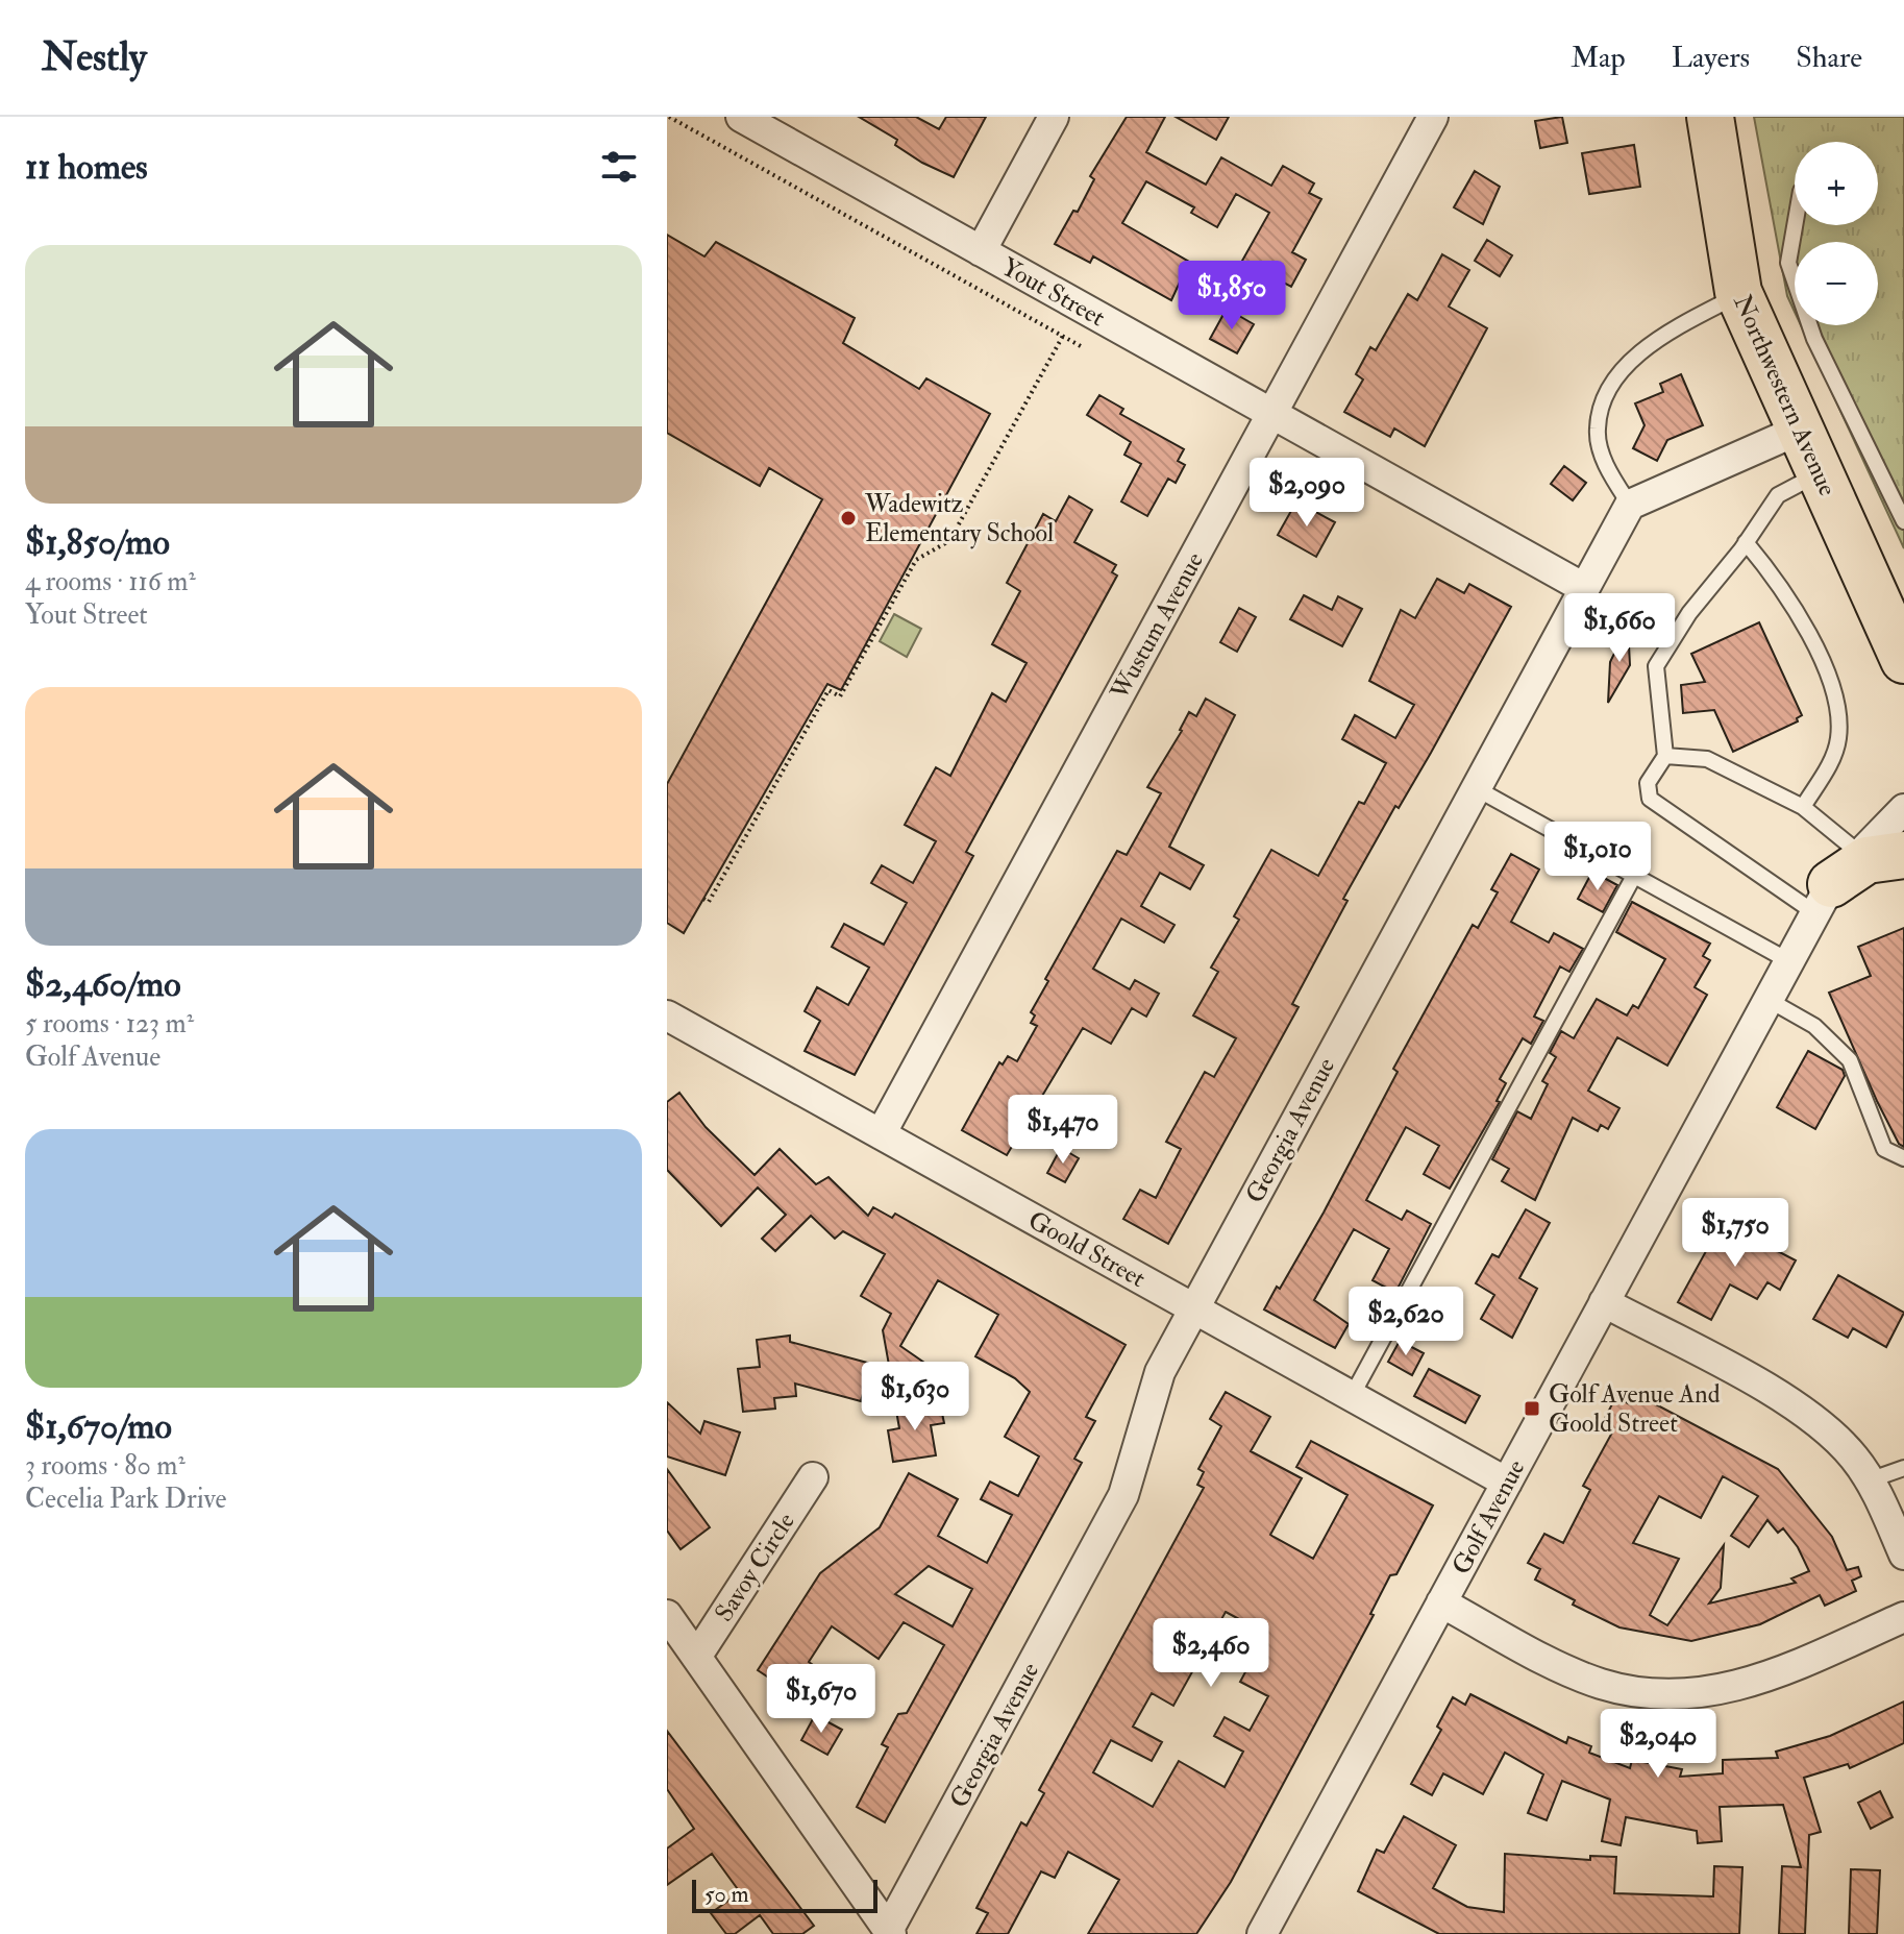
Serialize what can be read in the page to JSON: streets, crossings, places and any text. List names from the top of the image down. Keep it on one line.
{"streets":{"main road":["Northwestern Avenue"],"street":["Yout Street","Wustum Avenue","Georgia Avenue","Goold Street","Golf Avenue","Savoy Circle"]},"crossings":[["Yout Street","Wustum Avenue"],["Yout Street","Georgia Avenue"],["Wustum Avenue","Goold Street"],["Georgia Avenue","Goold Street"],["Goold Street","Golf Avenue"]],"places":{"other":["Wadewitz Elementary School"],"transit":["Golf Avenue And Goold Street"]},"scale_bar":"50 m","page":{"header":"Nestly","nav":["Map","Layers","Share"],"heading":"11 homes","map_buttons":["+","−"],"list":[{"name":"$1,850/mo","note":"4 rooms · 116 m² · Yout Street"},{"name":"$2,460/mo","note":"5 rooms · 123 m² · Golf Avenue"},{"name":"$1,670/mo","note":"3 rooms · 80 m² · Cecelia Park Drive"}],"price":["$1,850","$2,090","$1,660","$1,010","$1,470","$1,750","$2,620","$1,630","$2,460","$1,670","$2,040"],"scale":"50 m"}}
